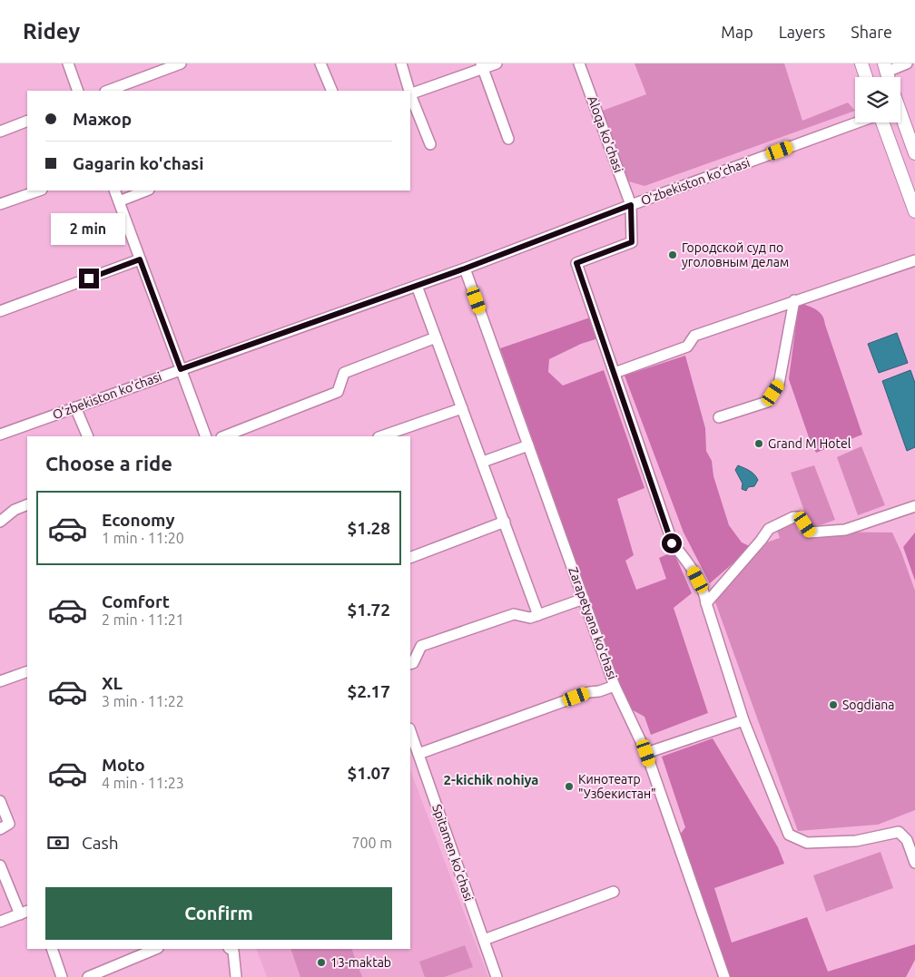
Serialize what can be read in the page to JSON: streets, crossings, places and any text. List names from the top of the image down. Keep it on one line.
{"streets":{"street":["Aloqa ko'chasi","O‘zbekiston ko‘chasi","Zarapetyana ko'chasi","Spitamen ko'chasi"]},"crossings":[["Aloqa ko'chasi","O‘zbekiston ko‘chasi"],["O‘zbekiston ko‘chasi","Zarapetyana ko'chasi"]],"districts":["2-kichik nohiya"],"places":["Городской суд по уголовным делам","Grand M Hotel","Sogdiana","Кинотеатр \"Узбекистан\"","13-maktab"],"page":{"header":"Ridey","nav":["Map","Layers","Share"],"banner":["Мажор","Gagarin ko'chasi"],"bubble":"2 min","heading":"Choose a ride","list":[{"name":"Economy","note":"1 min · 11:20","value":"$1.28"},{"name":"Comfort","note":"2 min · 11:21","value":"$1.72"},{"name":"XL","note":"3 min · 11:22","value":"$2.17"},{"name":"Moto","note":"4 min · 11:23","value":"$1.07"}],"pay":["Cash","700 m"],"buttons":"Confirm"}}
